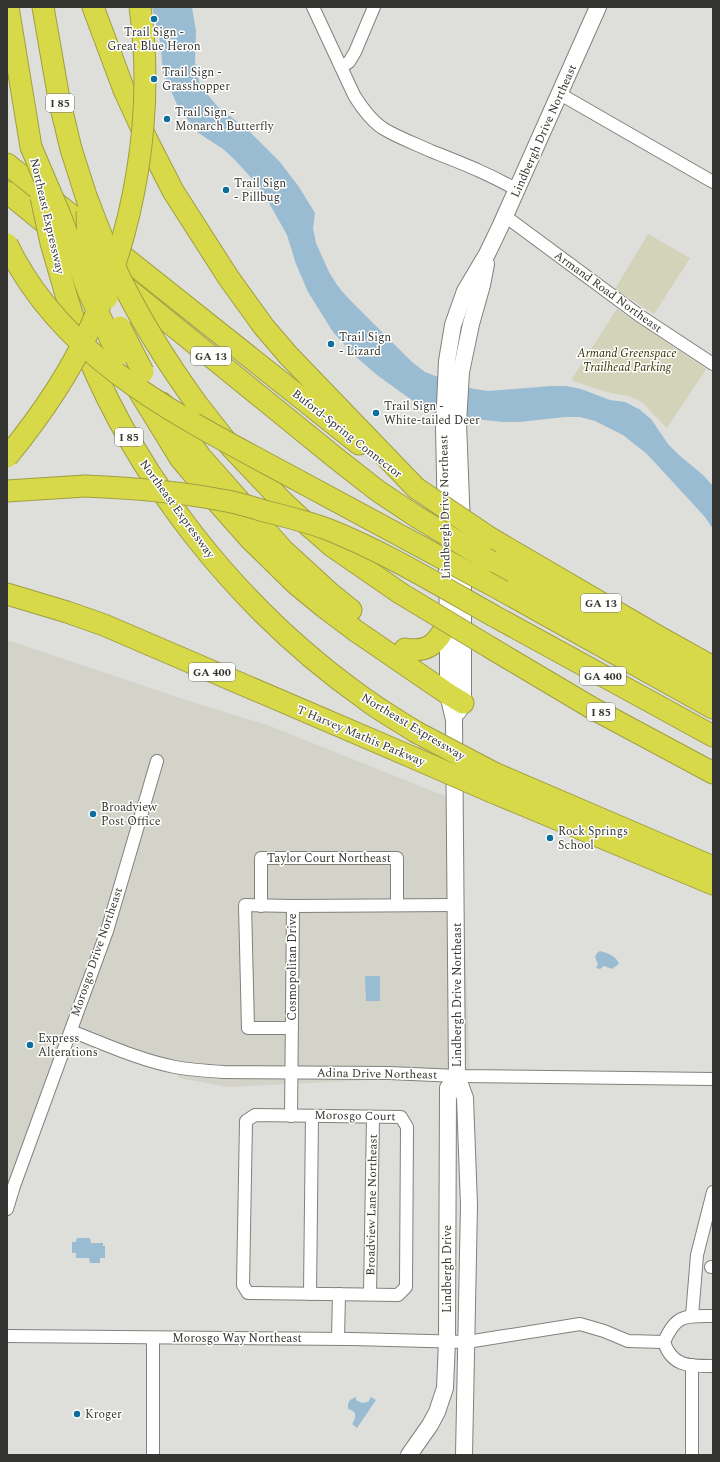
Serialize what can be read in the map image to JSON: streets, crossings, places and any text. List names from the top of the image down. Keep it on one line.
{"streets":{"highway":["I 85","Northeast Expressway","GA 13","Buford-Spring Connector","GA 400","T Harvey Mathis Parkway"],"main road":["Lindbergh Drive Northeast","Lindbergh Drive"],"street":["Armand Road Northeast","Taylor Court Northeast","Morosgo Drive Northeast","Cosmopolitan Drive","Adina Drive Northeast","Morosgo Court","Broadview Lane Northeast","Morosgo Way Northeast"]},"crossings":[["Lindbergh Drive Northeast","Armand Road Northeast"],["Lindbergh Drive Northeast","Cosmopolitan Drive"],["Lindbergh Drive Northeast","Adina Drive Northeast"],["Lindbergh Drive Northeast","Lindbergh Drive"],["Lindbergh Drive Northeast","Morosgo Way Northeast"],["Northeast Expressway","T Harvey Mathis Parkway"],["Taylor Court Northeast","Cosmopolitan Drive"],["Morosgo Drive Northeast","Adina Drive Northeast"],["Cosmopolitan Drive","Adina Drive Northeast"],["Cosmopolitan Drive","Morosgo Court"],["Adina Drive Northeast","Lindbergh Drive"],["Morosgo Court","Broadview Lane Northeast"],["Lindbergh Drive","Morosgo Way Northeast"]],"parks":["Armand Greenspace Trailhead Parking"],"places":["Trail Sign - Great Blue Heron","Trail Sign - Grasshopper","Trail Sign - Monarch Butterfly","Trail Sign - Pillbug","Trail Sign - Lizard","Trail Sign - White-tailed Deer","Broadview Post Office","Rock Springs School","Express Alterations","Kroger"]}
